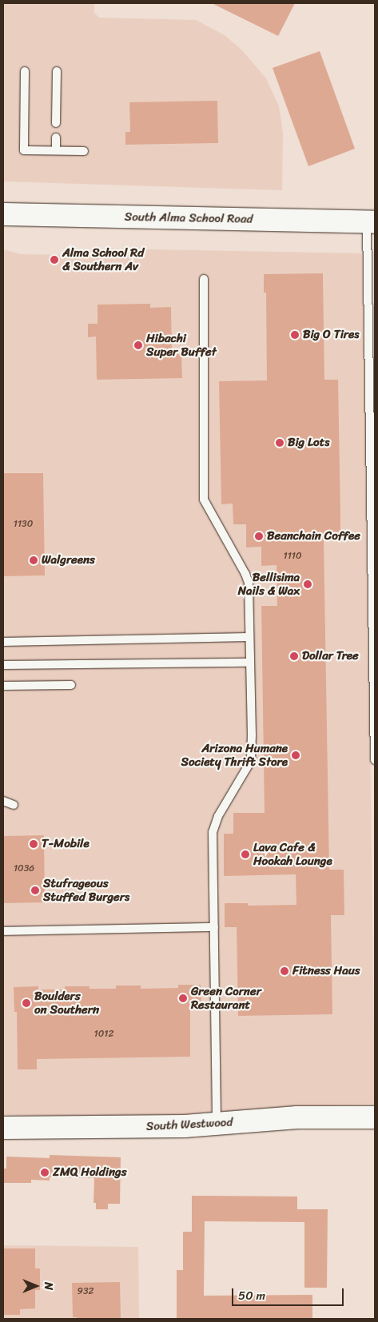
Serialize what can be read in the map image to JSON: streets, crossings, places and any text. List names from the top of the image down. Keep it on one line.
{"streets":{"street":["South Alma School Road","South Westwood"]},"places":["Alma School Rd & Southern Av","Big O Tires","Hibachi Super Buffet","Big Lots","Beanchain Coffee","Walgreens","Bellisima Nails & Wax","Dollar Tree","Arizona Humane Society Thrift Store","T-Mobile","Lava Cafe & Hookah Lounge","Stufrageous Stuffed Burgers","Fitness Haus","Green Corner Restaurant","Boulders on Southern","ZMQ Holdings"],"house_numbers":["1130","1110","1036","1012","932"],"scale_bar":"50 m","north":"right"}
